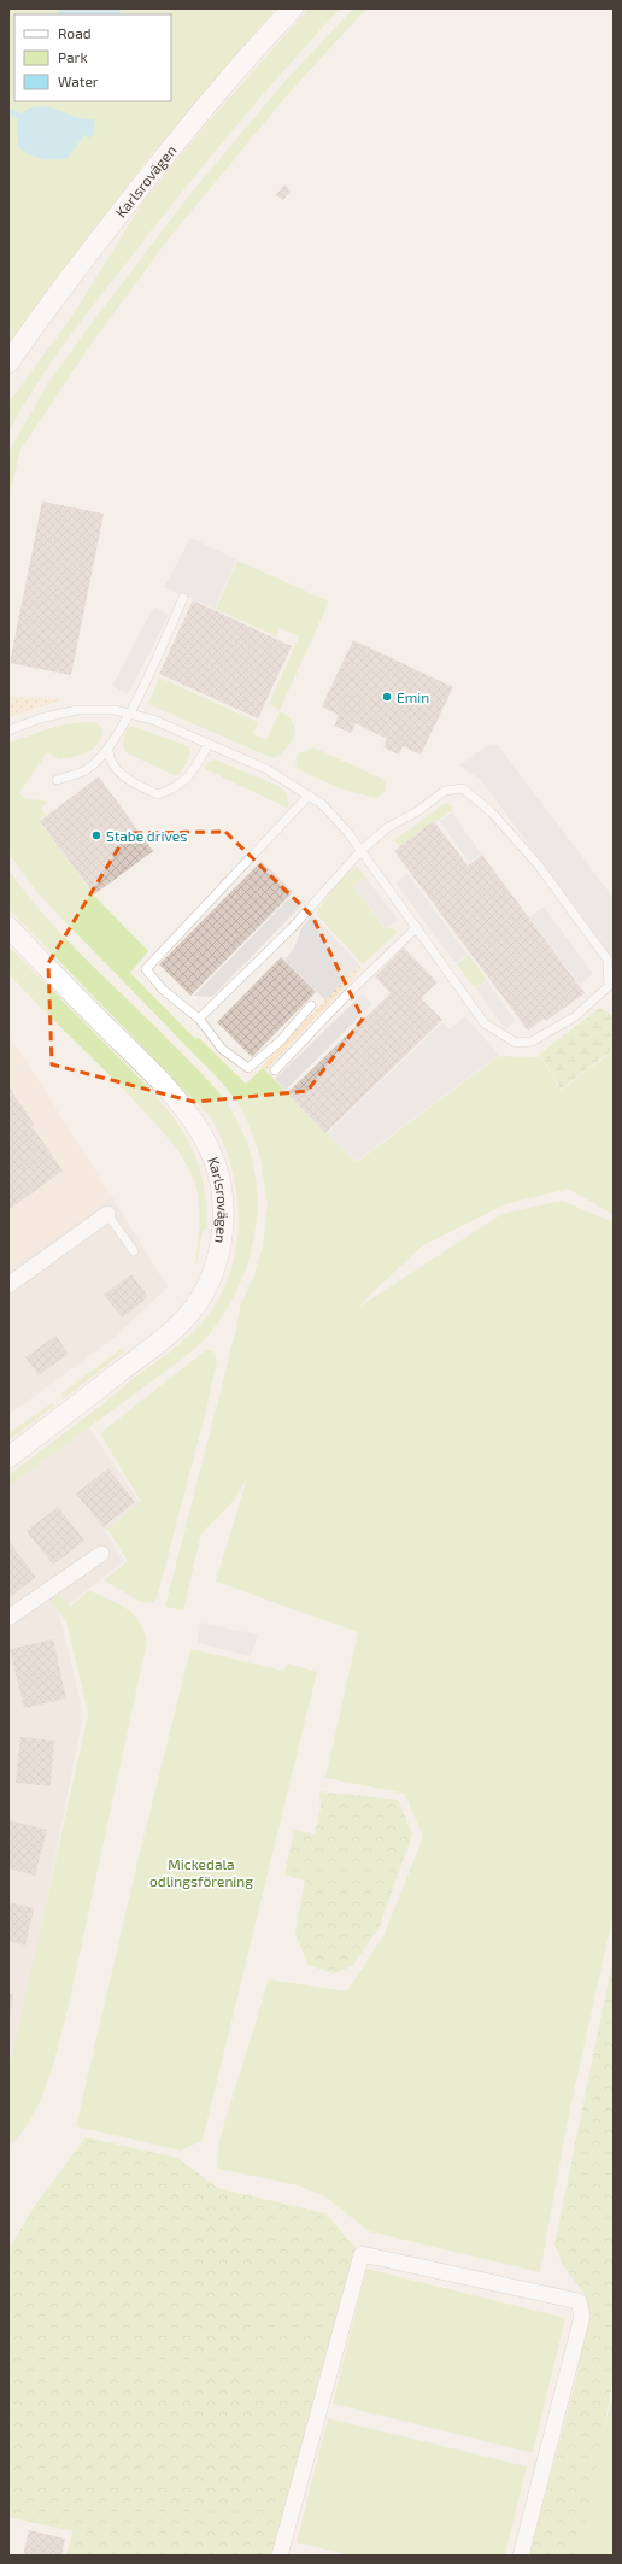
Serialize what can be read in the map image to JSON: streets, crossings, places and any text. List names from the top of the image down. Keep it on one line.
{"streets":{"street":["Karlsrovägen"]},"parks":["Mickedala odlingsförening"],"places":["Emin","Stabe drives"],"legend":["Road","Park","Water"]}
